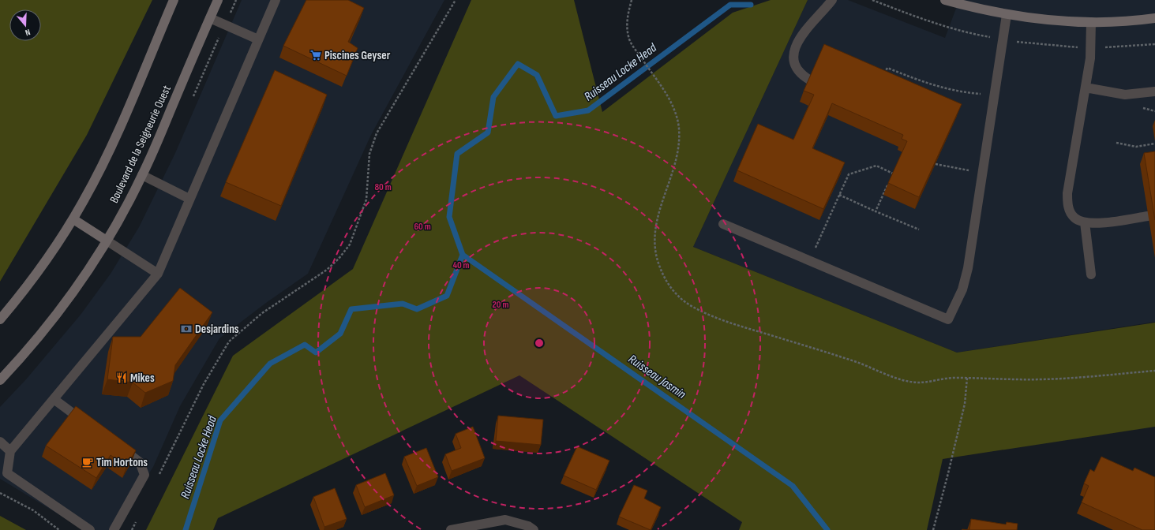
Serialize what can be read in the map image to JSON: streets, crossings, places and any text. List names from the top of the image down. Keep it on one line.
{"streets":{"main road":["Boulevard de la Seigneurie Ouest"]},"water":["Ruisseau Locke Head","Ruisseau Jasmin"],"places":{"supermarket":["Piscines Geyser"],"bank":["Desjardins"],"restaurant":["Mikes"],"cafe":["Tim Hortons"]},"north":"bottom","rings":["80 m","60 m","40 m","20 m"]}
